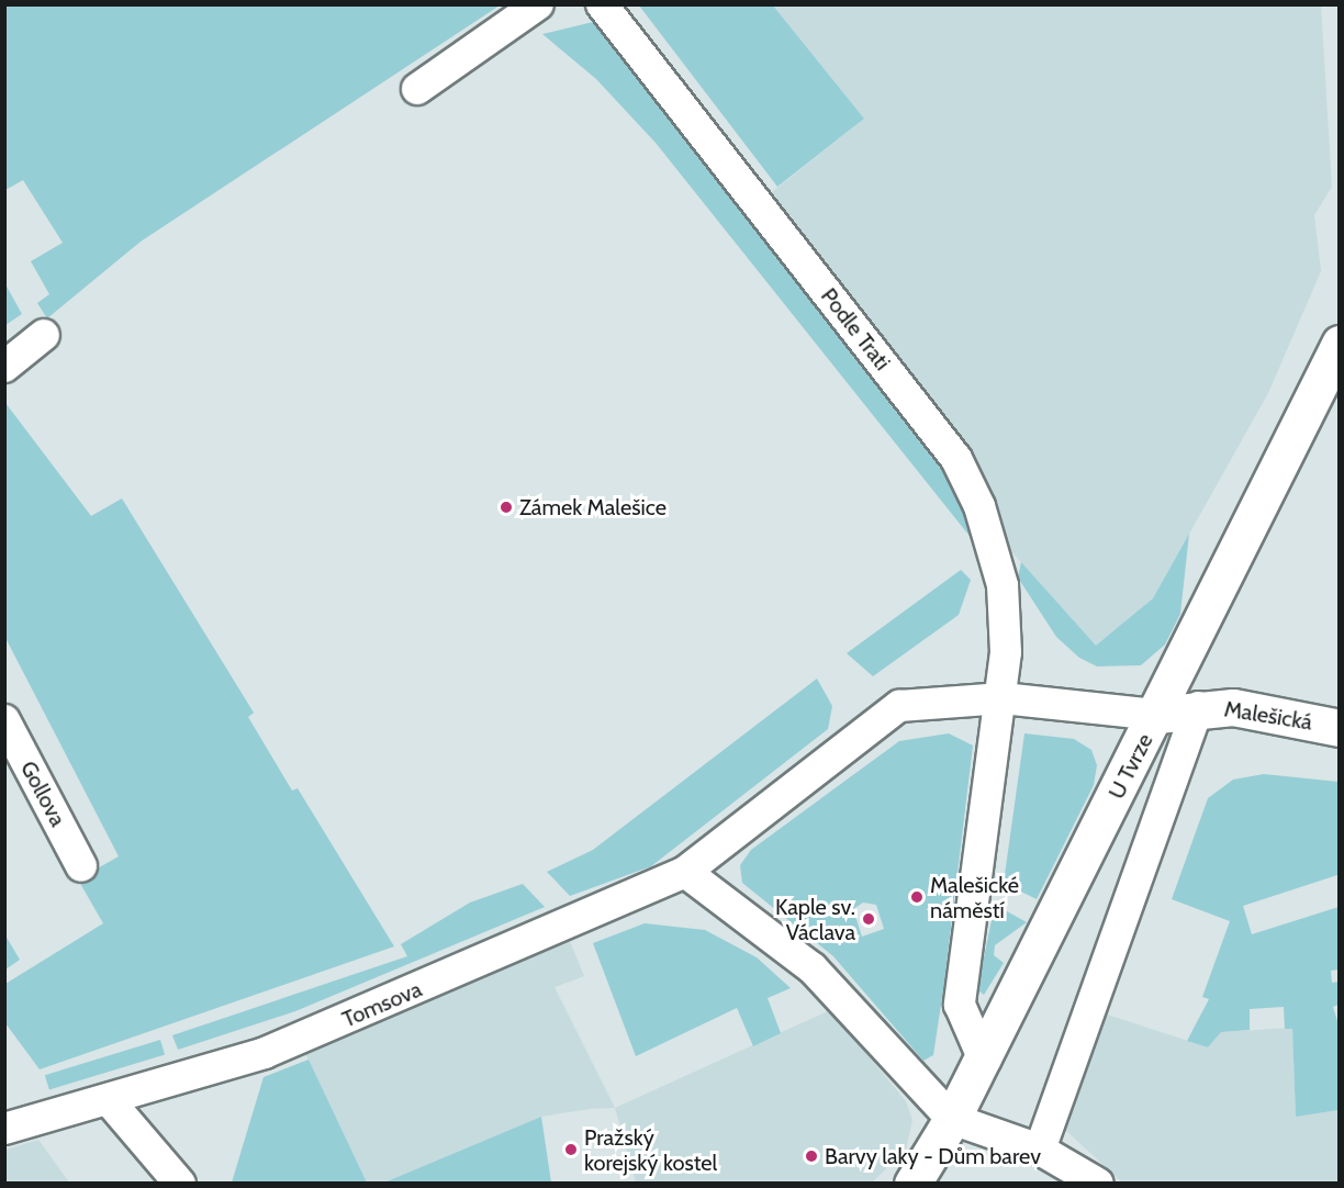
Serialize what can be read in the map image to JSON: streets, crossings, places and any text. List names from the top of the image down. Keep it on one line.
{"streets":{"main road":["Malešická","U Tvrze"],"street":["Podle Trati","Gollova","Tomsova"]},"crossings":[["Malešická","U Tvrze"]],"places":["Zámek Malešice","Malešické náměstí","Kaple sv. Václava","Pražský korejský kostel","Barvy laky - Dům barev"]}
